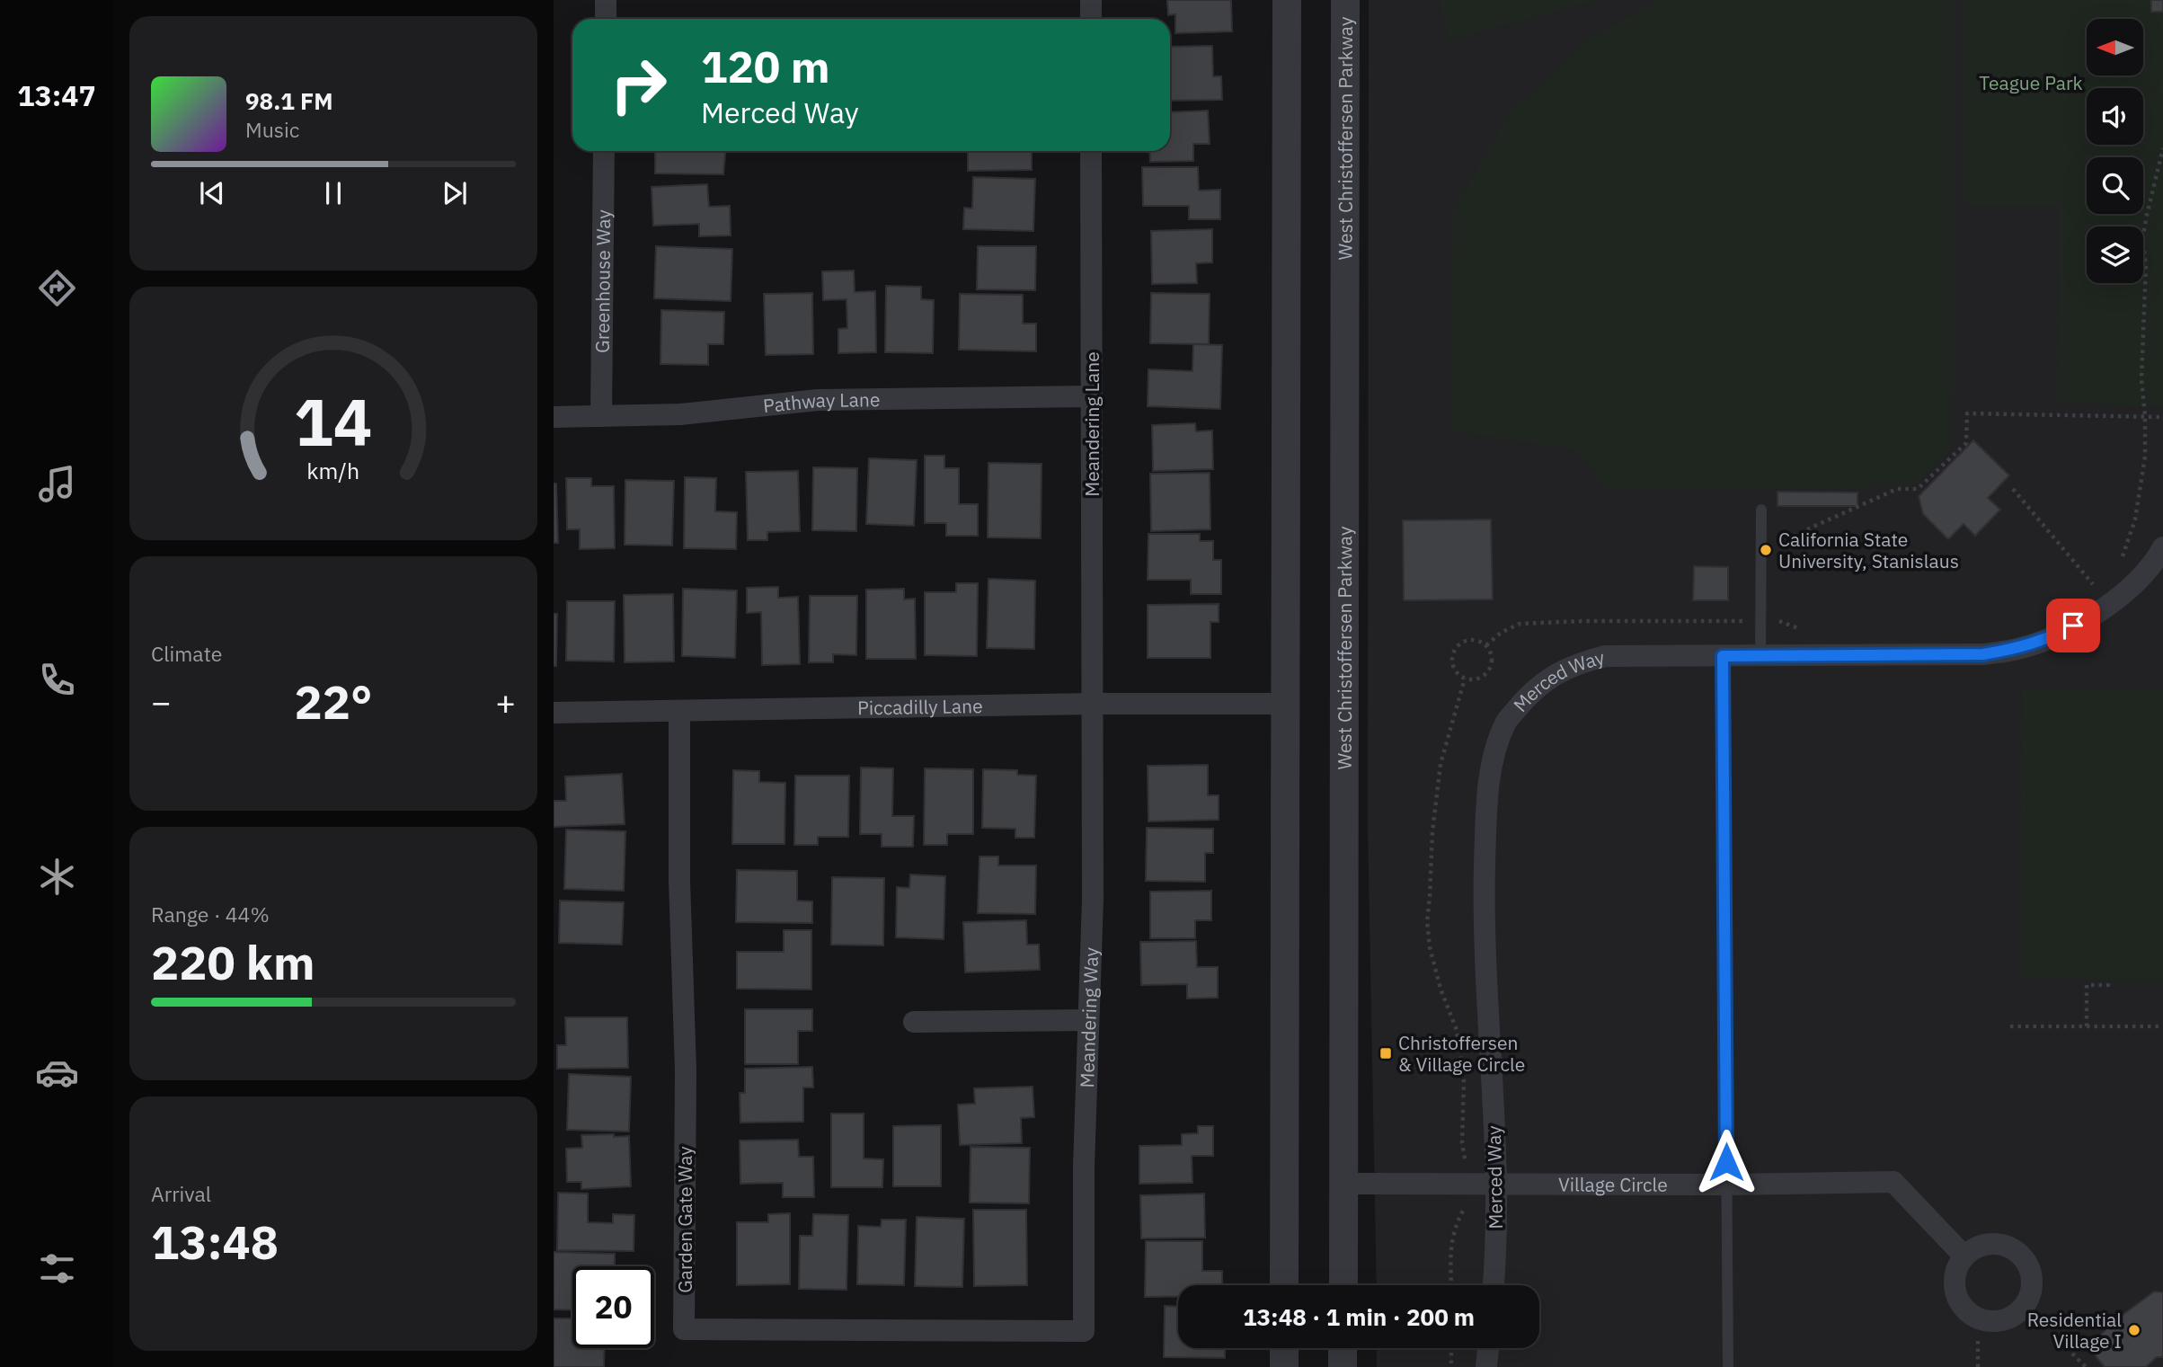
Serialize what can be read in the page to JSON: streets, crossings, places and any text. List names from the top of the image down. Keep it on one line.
{"streets":{"street":["West Christoffersen Parkway","Greenhouse Way","Pathway Lane","Meandering Lane","Merced Way","Piccadilly Lane","Meandering Way","Village Circle","Garden Gate Way"]},"crossings":[["West Christoffersen Parkway","Village Circle"],["Greenhouse Way","Pathway Lane"],["Pathway Lane","Meandering Lane"],["Meandering Lane","Piccadilly Lane"],["Meandering Lane","Meandering Way"],["Merced Way","Village Circle"],["Piccadilly Lane","Meandering Way"],["Piccadilly Lane","Garden Gate Way"],["Meandering Way","Garden Gate Way"]],"parks":["Teague Park"],"places":{"other":["California State University, Stanislaus","Residential Village I"],"transit":["Christoffersen & Village Circle"]},"north":"left","page":{"tabs":"13:47","turn":["120 m","Merced Way"],"song":["98.1 FM","Music"],"tile":["Climate",["Range · 44%","220 km"],["Arrival","13:48"]],"heat":["−","22°","+"],"limit":"20","trip":"13:48 · 1 min · 200 m","gauge":["14","km/h"]}}
